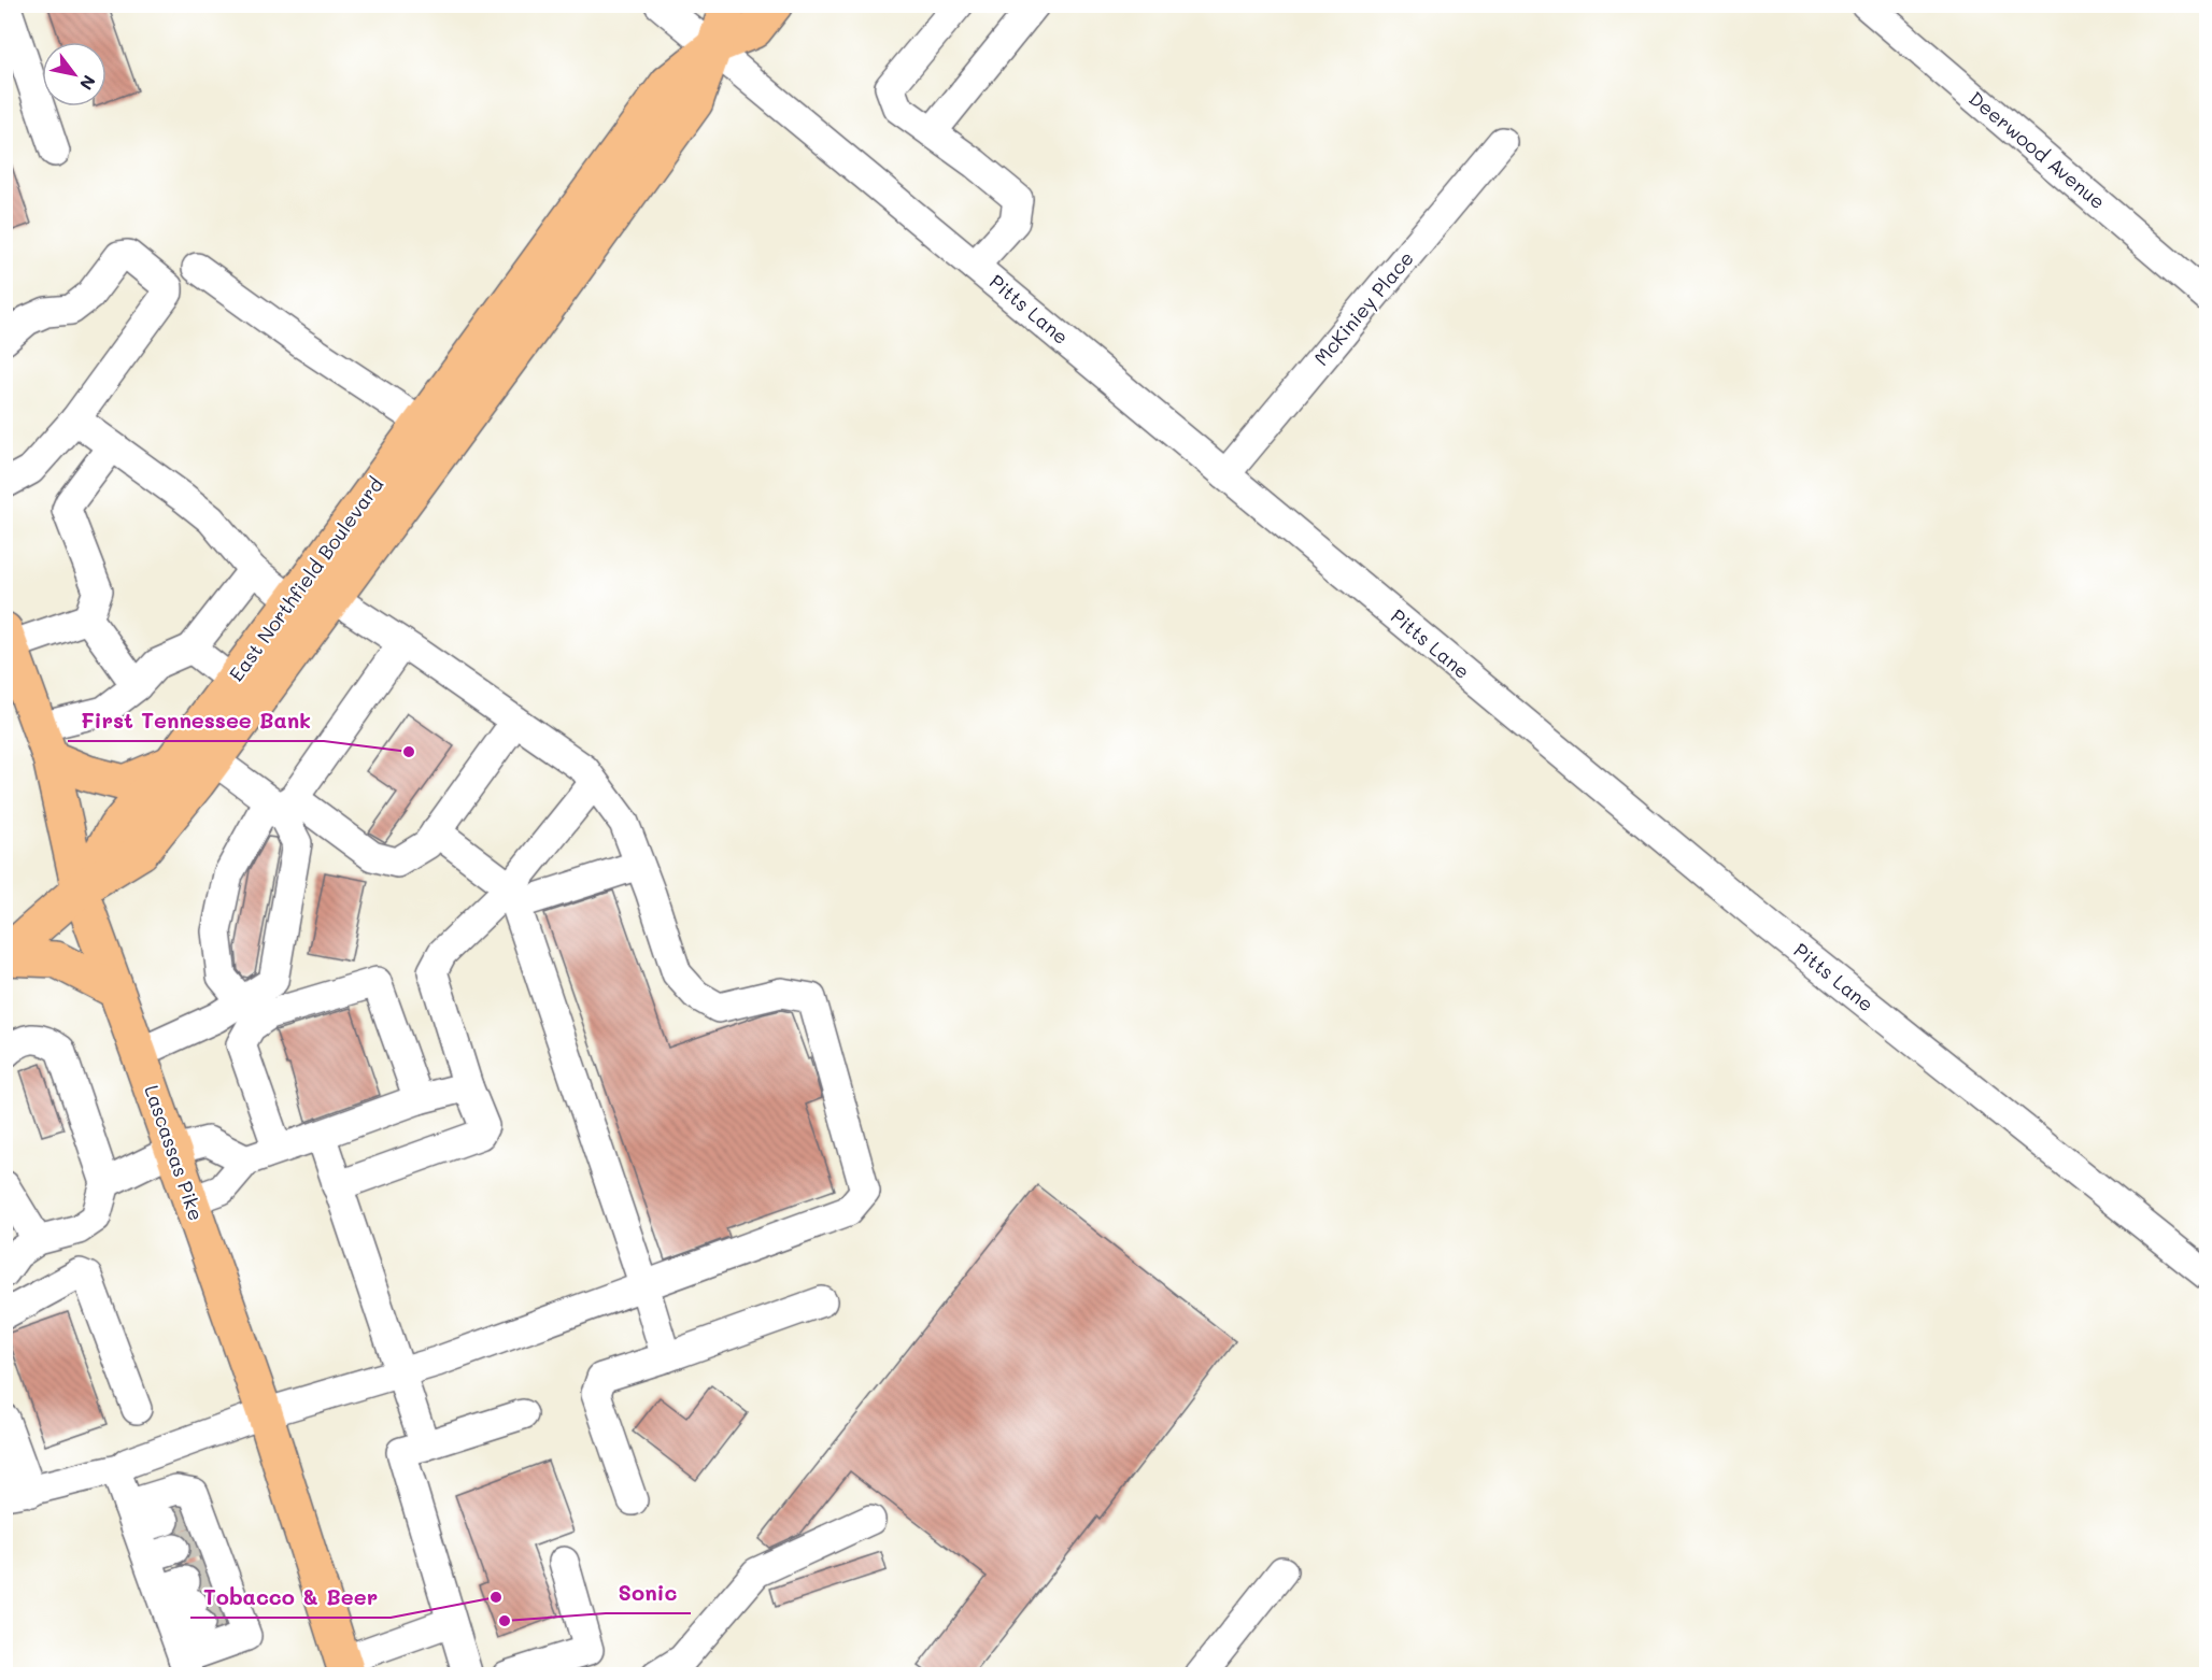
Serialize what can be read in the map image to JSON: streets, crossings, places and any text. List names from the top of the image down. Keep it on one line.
{"streets":{"main road":["East Northfield Boulevard","Lascassas Pike"],"street":["Deerwood Avenue","McKiniey Place","Pitts Lane"]},"crossings":[["McKiniey Place","Pitts Lane"],["Pitts Lane","East Northfield Boulevard"],["East Northfield Boulevard","Lascassas Pike"]],"places":["First Tennessee Bank","Tobacco & Beer","Sonic"],"north":"bottom right"}
